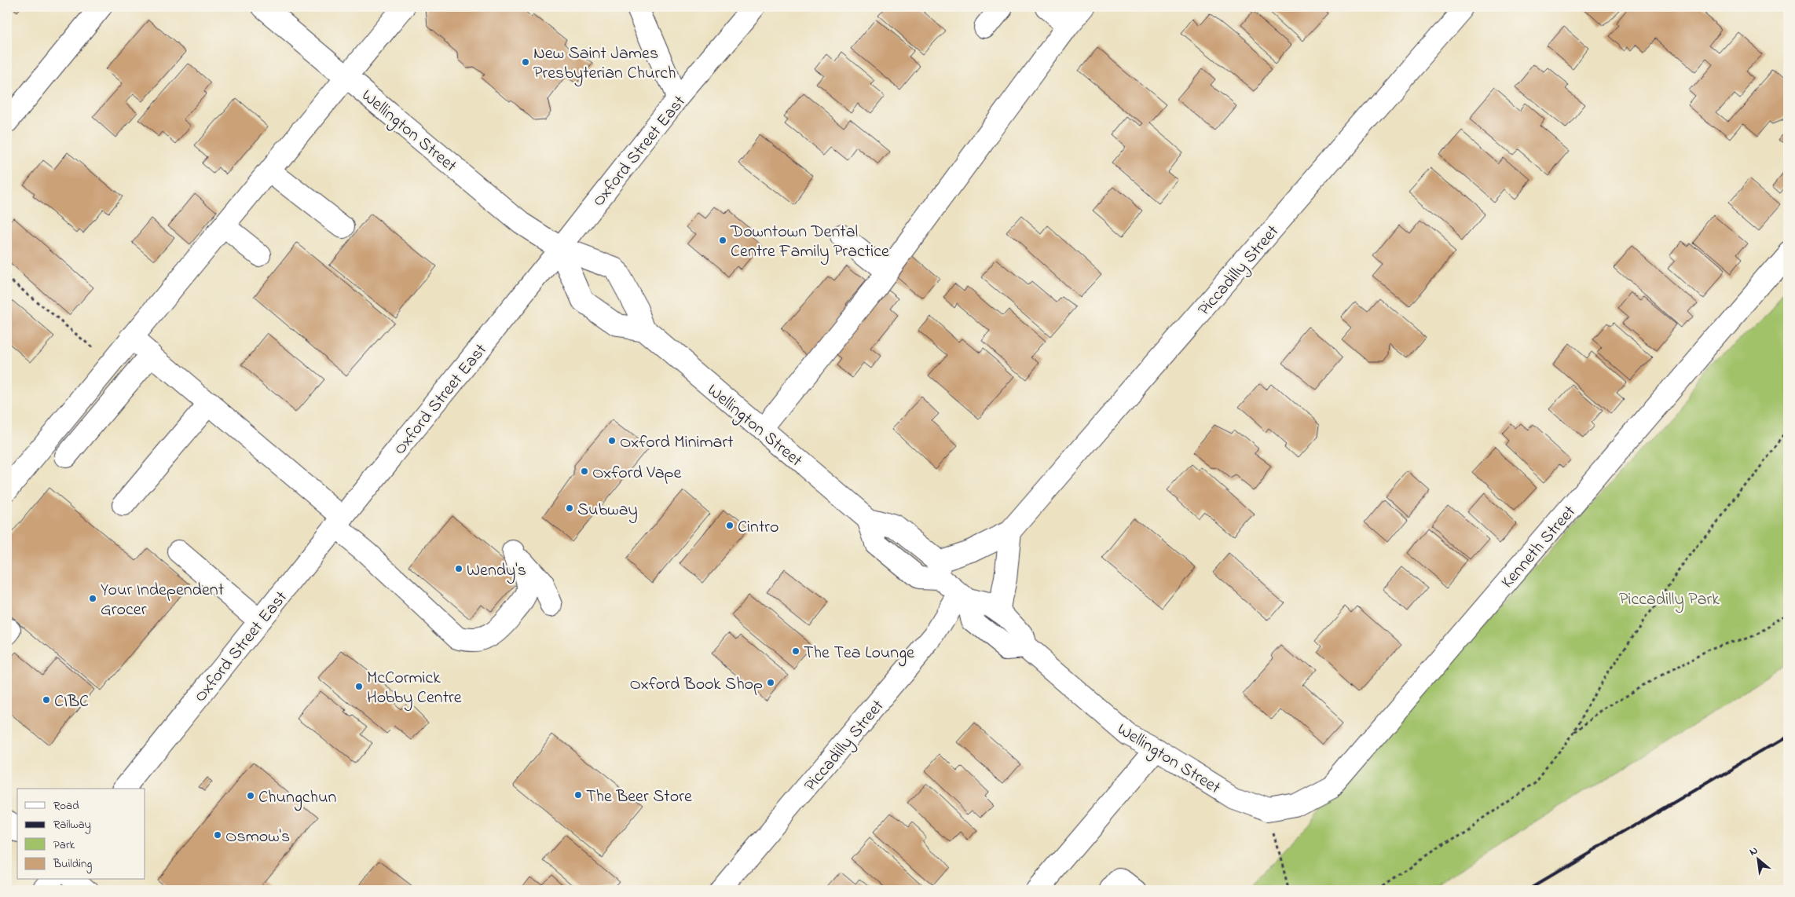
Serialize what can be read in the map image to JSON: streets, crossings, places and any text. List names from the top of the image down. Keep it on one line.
{"streets":{"street":["Wellington Street","Oxford Street East","Piccadilly Street","Kenneth Street"]},"crossings":[["Wellington Street","Oxford Street East"],["Wellington Street","Piccadilly Street"],["Wellington Street","Kenneth Street"]],"parks":["Piccadilly Park"],"places":["New Saint James Presbyterian Church","Downtown Dental Centre Family Practice","Oxford Minimart","Oxford Vape","Subway","Cintro","Wendy's","Your Independent Grocer","The Tea Lounge","Oxford Book Shop","McCormick Hobby Centre","CIBC","The Beer Store","Chungchun","Osmow's"],"legend":["Road","Railway","Park","Building"],"north":"top left"}
